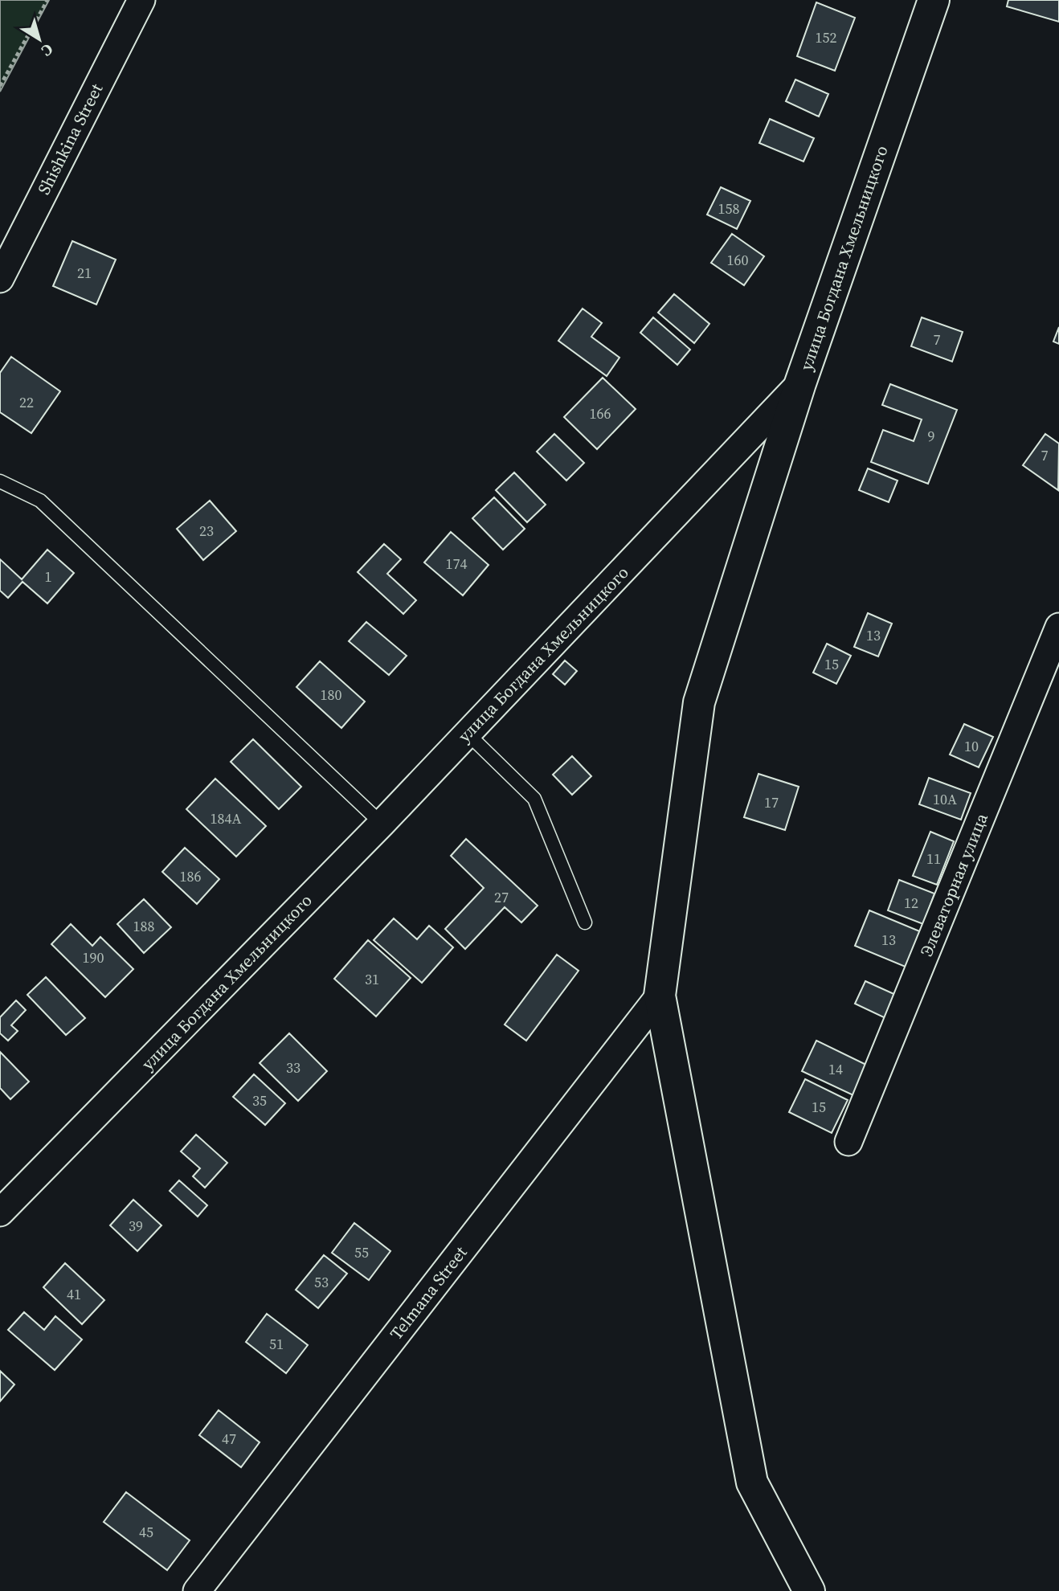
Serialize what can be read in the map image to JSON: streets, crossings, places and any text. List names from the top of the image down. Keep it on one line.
{"streets":{"street":["Shishkina Street","улица Богдана Хмельницкого","Элеваторная улица","Telmana Street"]},"house_numbers":["152","158","160","21","7","22","166","9","7","23","174","1","13","15","180","10","10А","17","184А","11","186","27","12","188","13","190","31","33","14","35","15","39","55","53","41","51","47","45"],"north":"bottom right"}
